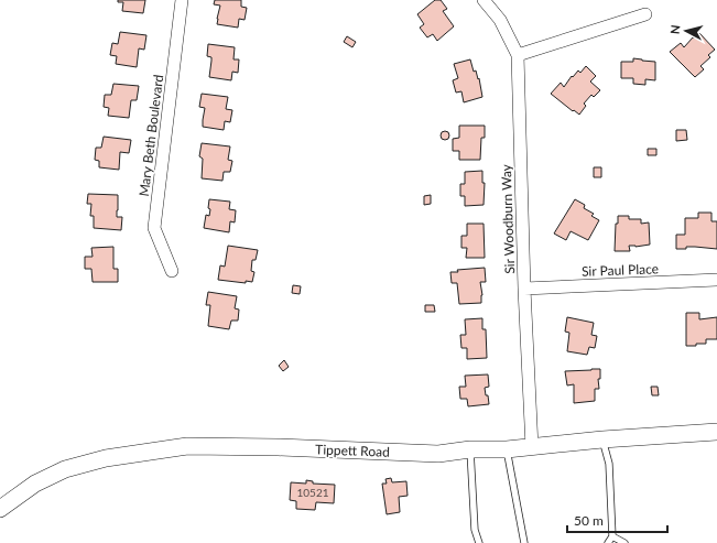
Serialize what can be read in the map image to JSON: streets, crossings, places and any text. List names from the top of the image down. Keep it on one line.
{"streets":{"street":["Mary Beth Boulevard","Sir Woodburn Way","Sir Paul Place","Tippett Road"]},"crossings":[["Sir Woodburn Way","Sir Paul Place"],["Sir Woodburn Way","Tippett Road"]],"house_numbers":["10521"],"scale_bar":"50 m","north":"left"}
